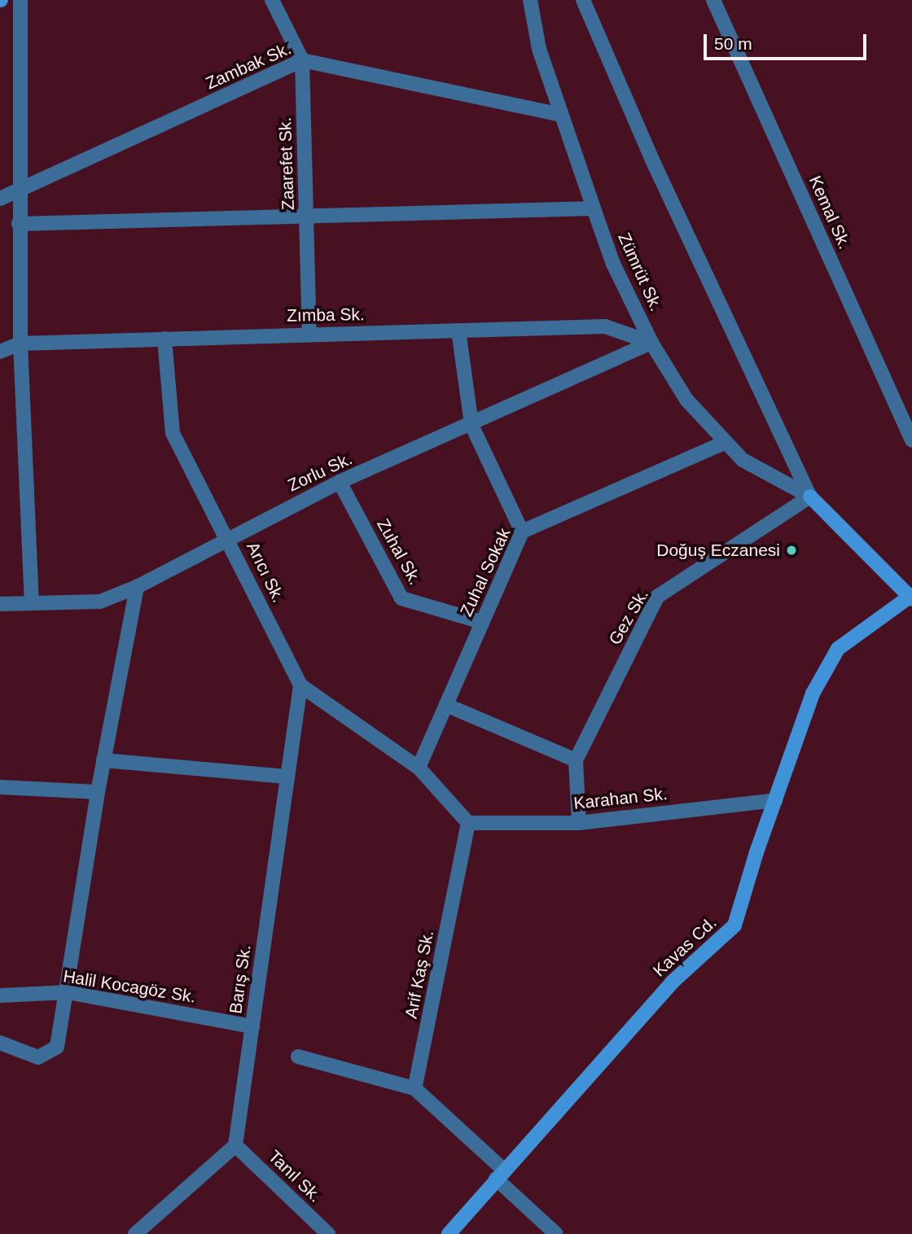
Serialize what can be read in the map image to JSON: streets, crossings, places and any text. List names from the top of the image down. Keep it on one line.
{"streets":{"street":["Zambak Sk.","Zaarefet Sk.","Kemal Sk.","Zümrüt Sk.","Zımba Sk.","Zorlu Sk.","Zuhal Sk.","Arıcı Sk.","Zuhal Sokak","Gez Sk.","Karahan Sk.","Kavas Cd.","Arif Kaş Sk.","Barış Sk.","Halil Kocagöz Sk.","Tanıl Sk."]},"crossings":[["Zambak Sk.","Zaarefet Sk."],["Zambak Sk.","Zümrüt Sk."],["Zaarefet Sk.","Zımba Sk."],["Zümrüt Sk.","Zımba Sk."],["Zümrüt Sk.","Zorlu Sk."],["Zümrüt Sk.","Zuhal Sokak"],["Zümrüt Sk.","Gez Sk."],["Zımba Sk.","Zorlu Sk."],["Zımba Sk.","Arıcı Sk."],["Zorlu Sk.","Zuhal Sk."],["Zorlu Sk.","Arıcı Sk."],["Zuhal Sk.","Zuhal Sokak"],["Arıcı Sk.","Zuhal Sokak"],["Arıcı Sk.","Barış Sk."],["Gez Sk.","Karahan Sk."],["Karahan Sk.","Kavas Cd."],["Karahan Sk.","Arif Kaş Sk."],["Barış Sk.","Halil Kocagöz Sk."],["Barış Sk.","Tanıl Sk."]],"places":["Doğuş Eczanesi"],"scale_bar":"50 m"}
